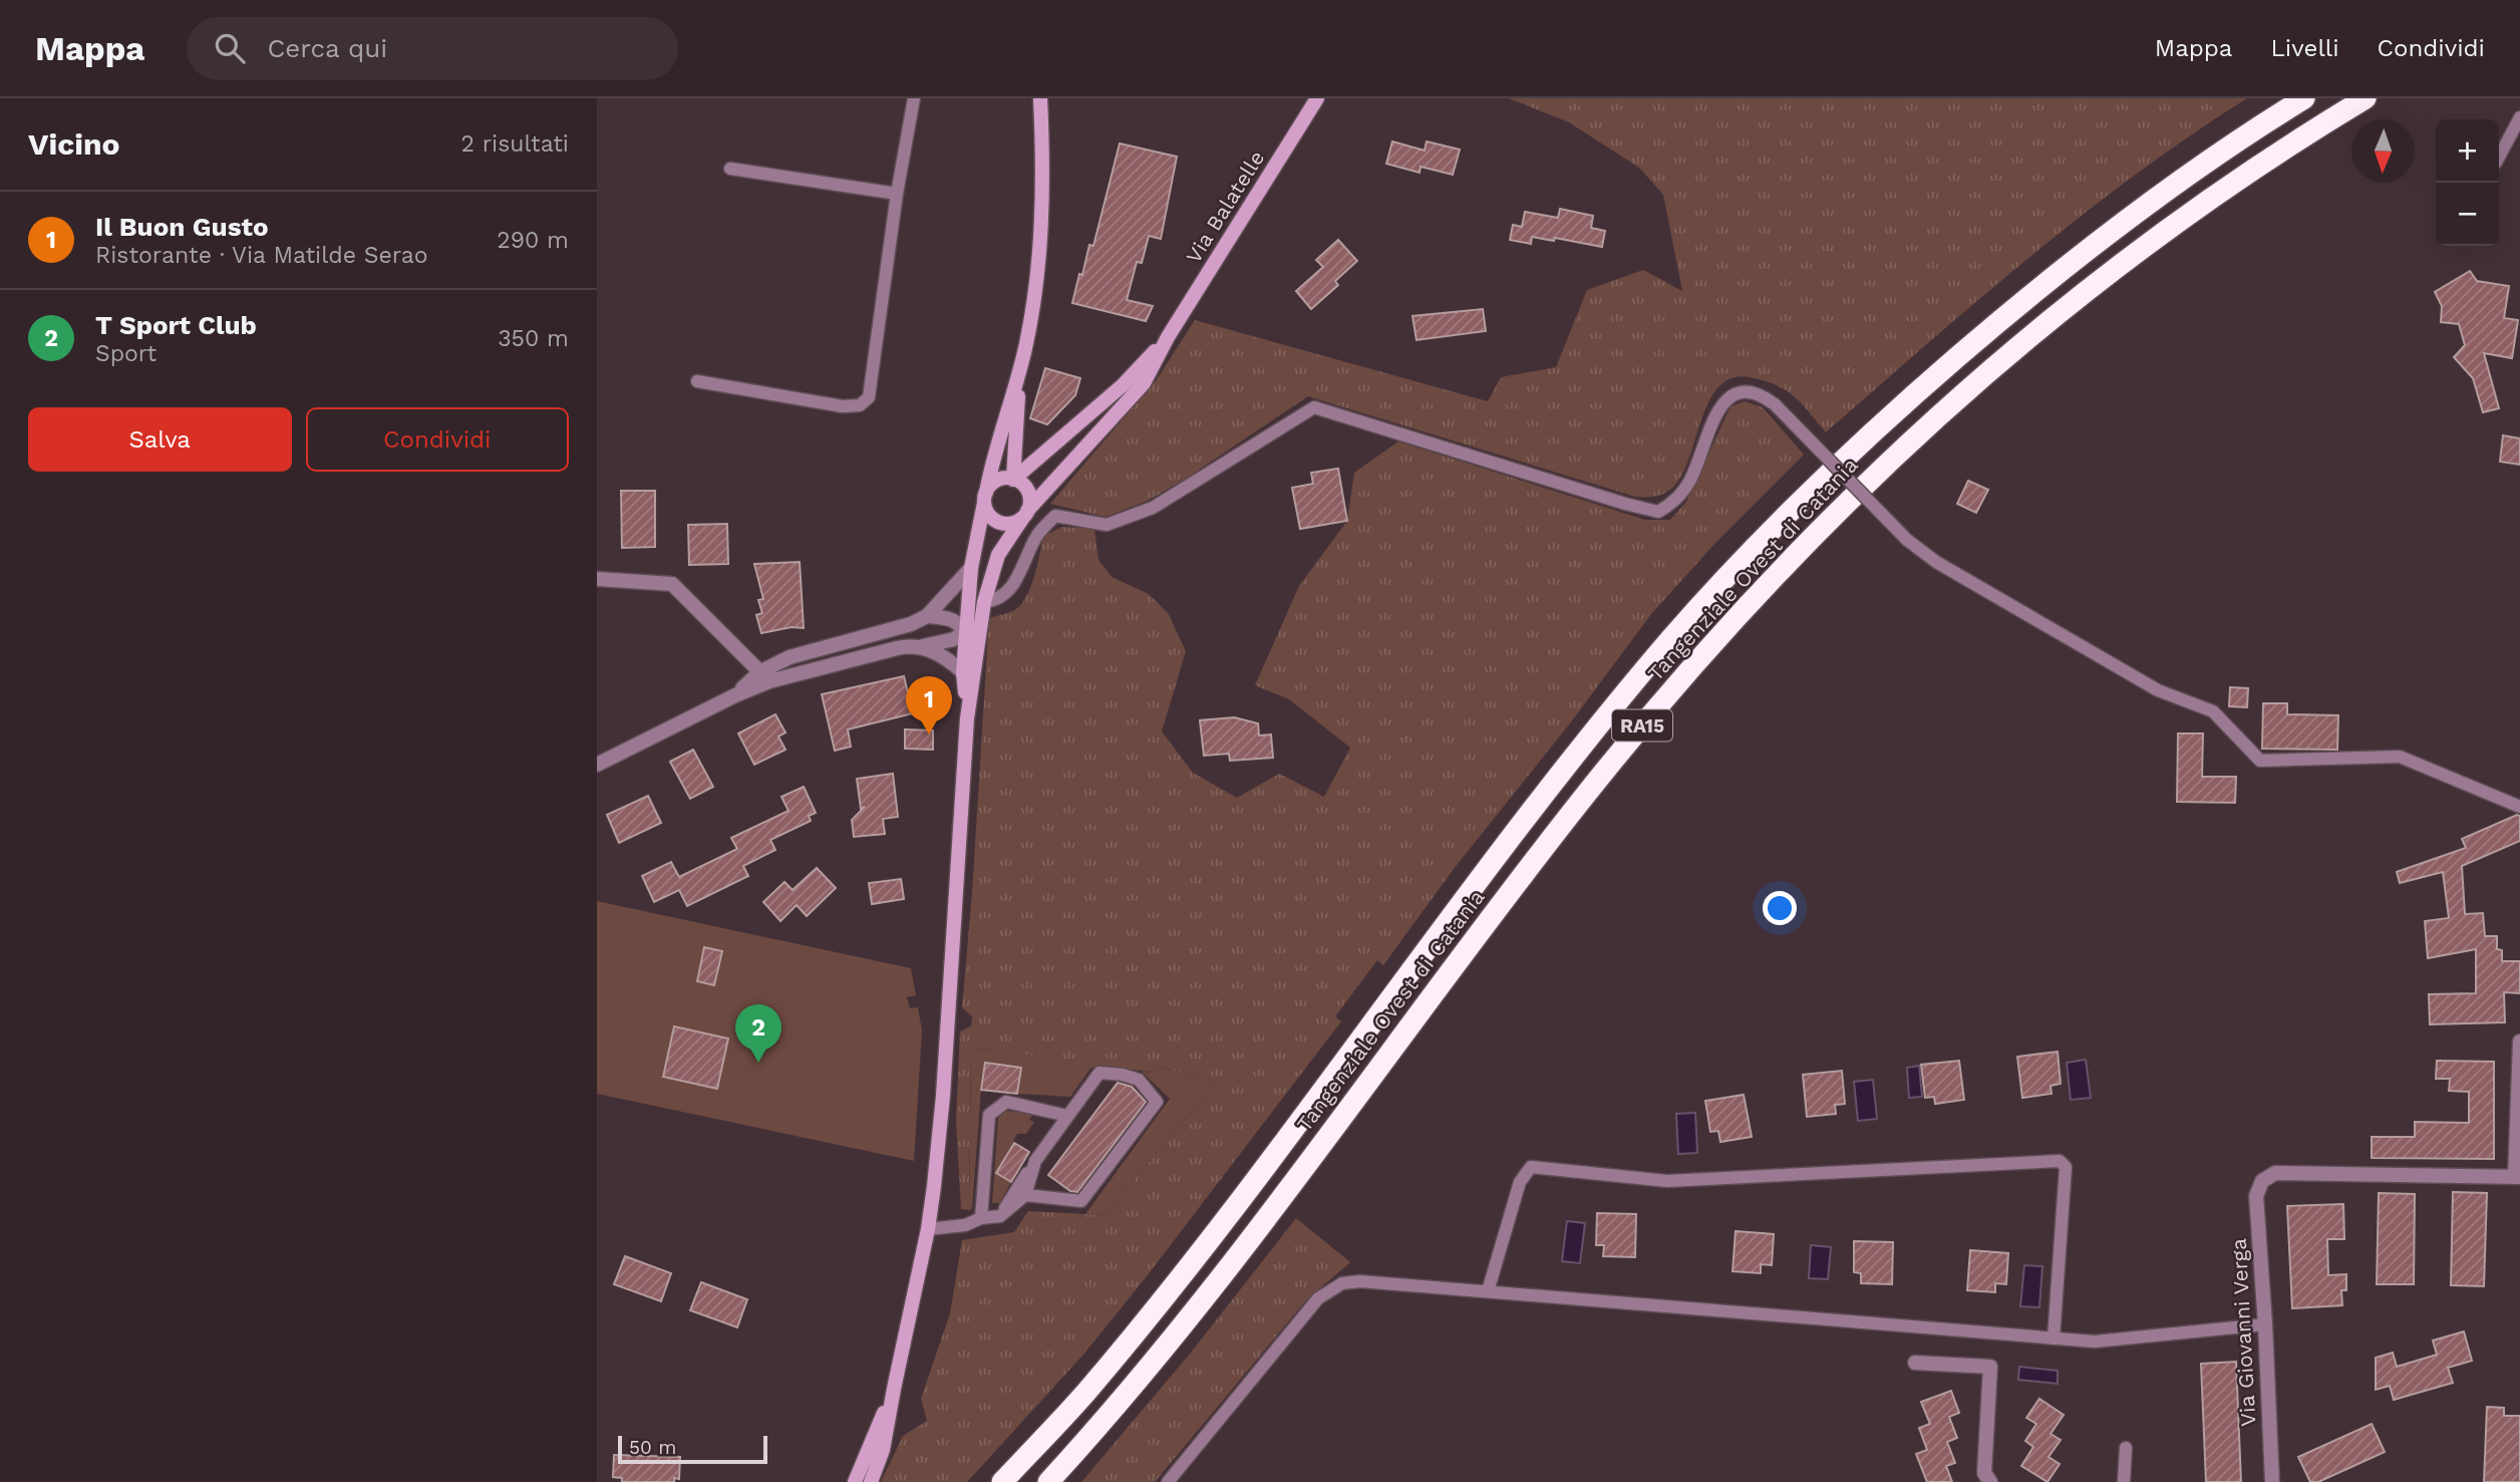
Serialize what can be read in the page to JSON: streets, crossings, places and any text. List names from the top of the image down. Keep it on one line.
{"streets":{"highway":["Tangenziale Ovest di Catania","RA15"],"main road":["Via Balatelle"],"street":["Via Giovanni Verga"]},"scale_bar":"50 m","north":"bottom","page":{"header":"Mappa","search":"Cerca qui","nav":["Mappa","Livelli","Condividi"],"heading":["Vicino","2 risultati"],"map_buttons":["+","−"],"list":[{"mark":"1","name":"Il Buon Gusto","note":"Ristorante · Via Matilde Serao","value":"290 m"},{"mark":"2","name":"T Sport Club","note":"Sport","value":"350 m"}],"buttons":["Salva","Condividi"],"pins":["1","2"],"scale":"50 m"}}
